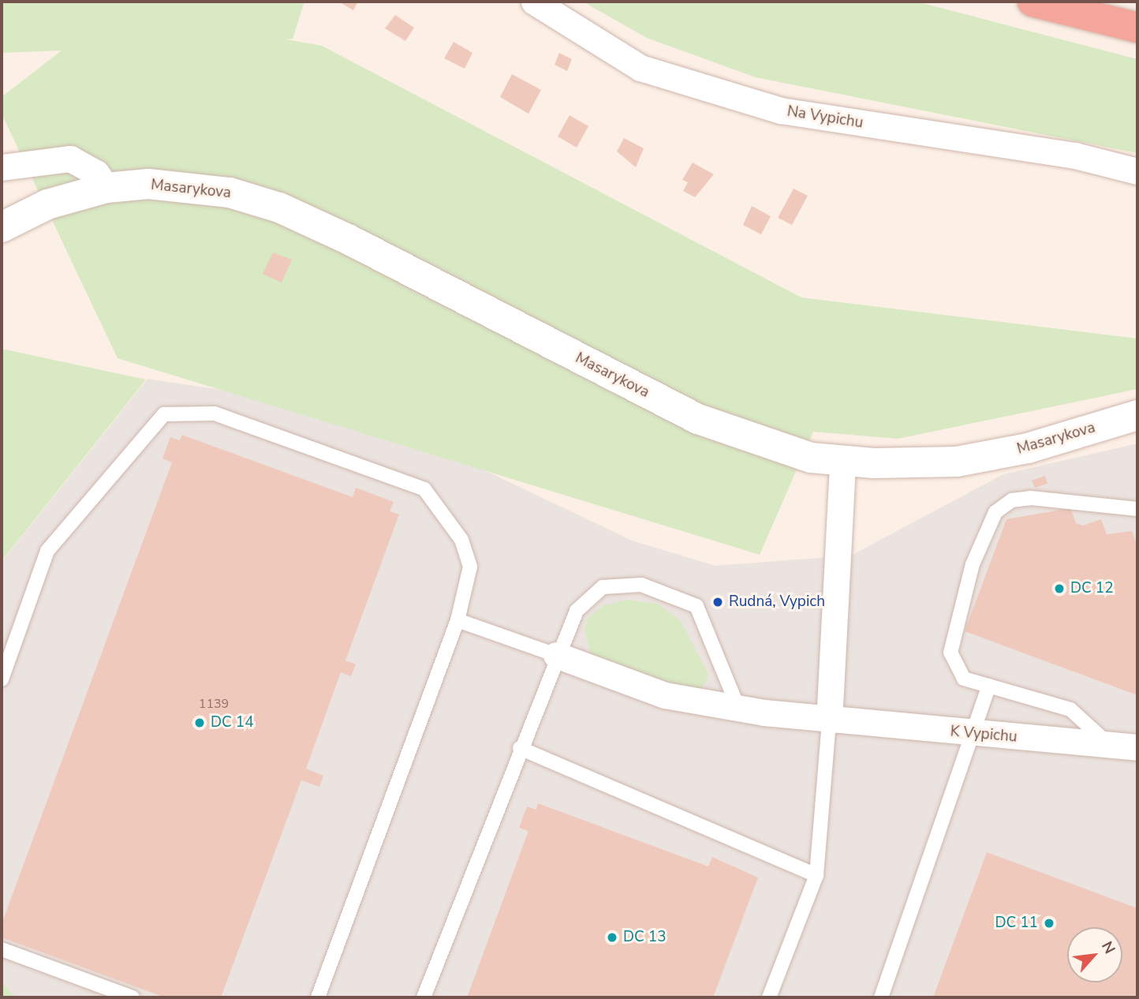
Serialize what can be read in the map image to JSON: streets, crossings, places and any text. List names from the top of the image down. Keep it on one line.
{"streets":{"main road":["Masarykova"],"street":["Na Vypichu","K Vypichu"]},"places":["DC 12","Rudná, Vypich","DC 14","DC 11","DC 13"],"house_numbers":["1139"],"north":"top right"}
